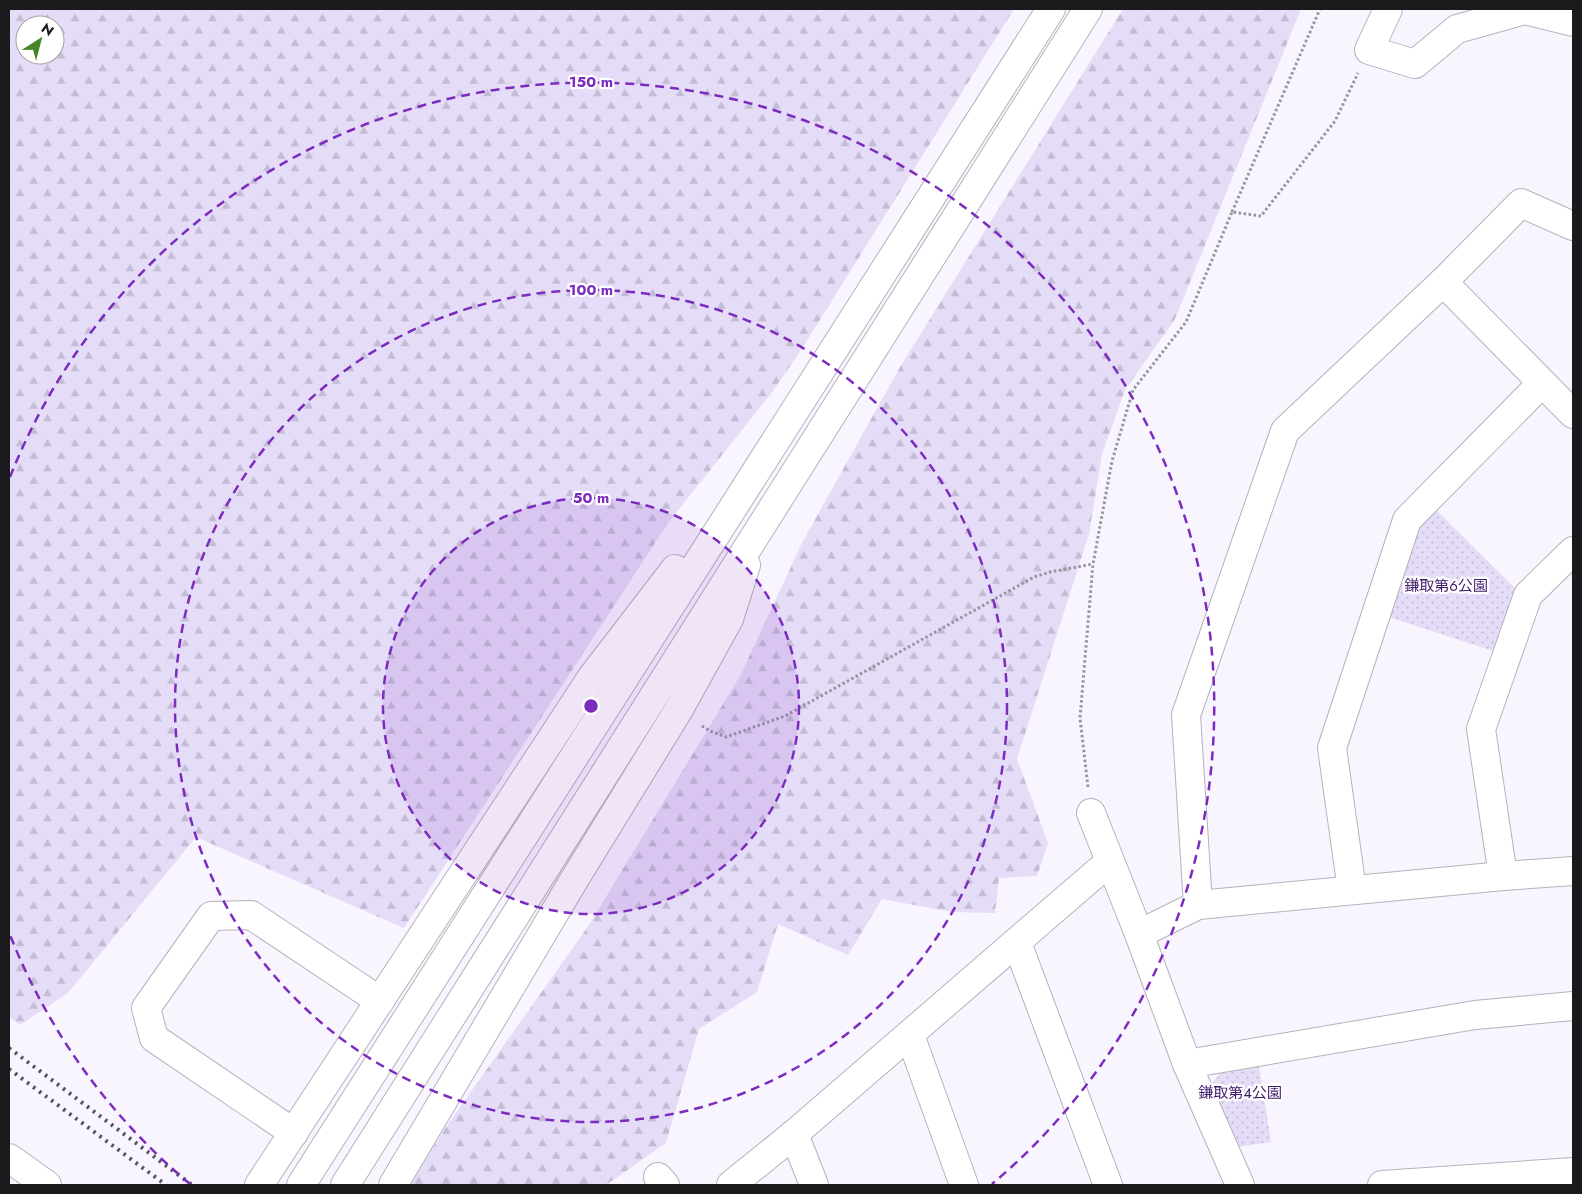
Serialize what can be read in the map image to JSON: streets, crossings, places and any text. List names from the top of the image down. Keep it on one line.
{"parks":["鎌取第6公園","鎌取第4公園"],"north":"top right","rings":["150 m","100 m","50 m"]}
